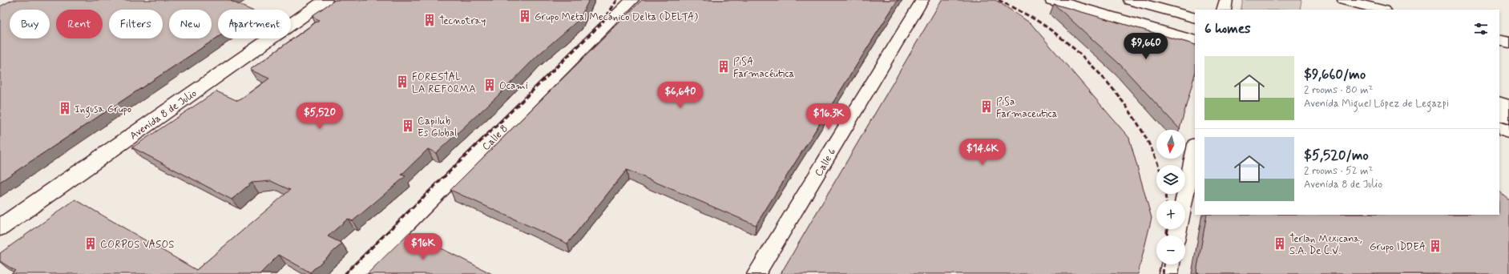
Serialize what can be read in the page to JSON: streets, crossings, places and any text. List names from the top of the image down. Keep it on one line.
{"streets":{"main road":["Avenida 8 de Julio"],"street":["Calle 8","Calle 6"]},"places":{"building":["Grupo Metal Mecánico Delta (DELTA)","Tecnotray","PiSA Farmacéutica","FORESTAL LA REFORMA","Ocami","PiSa Farmaceutica","Ingusa Grupo","Capilub Es Global","CORPOS VASOS","Terlan Mexicana, S.A. De C.V.","Grupo IDDEA"]},"north":"bottom","page":{"chip":["Buy","Rent","Filters","New","Apartment"],"heading":"6 homes","price":["$9,660","$6,640","$5,520","$16.3K","$14.6K","$16K"],"list":[{"name":"$9,660/mo","note":"2 rooms · 80 m² · Avenida Miguel López de Legazpi"},{"name":"$5,520/mo","note":"2 rooms · 52 m² · Avenida 8 de Julio"}],"map_buttons":["+","−"]}}
